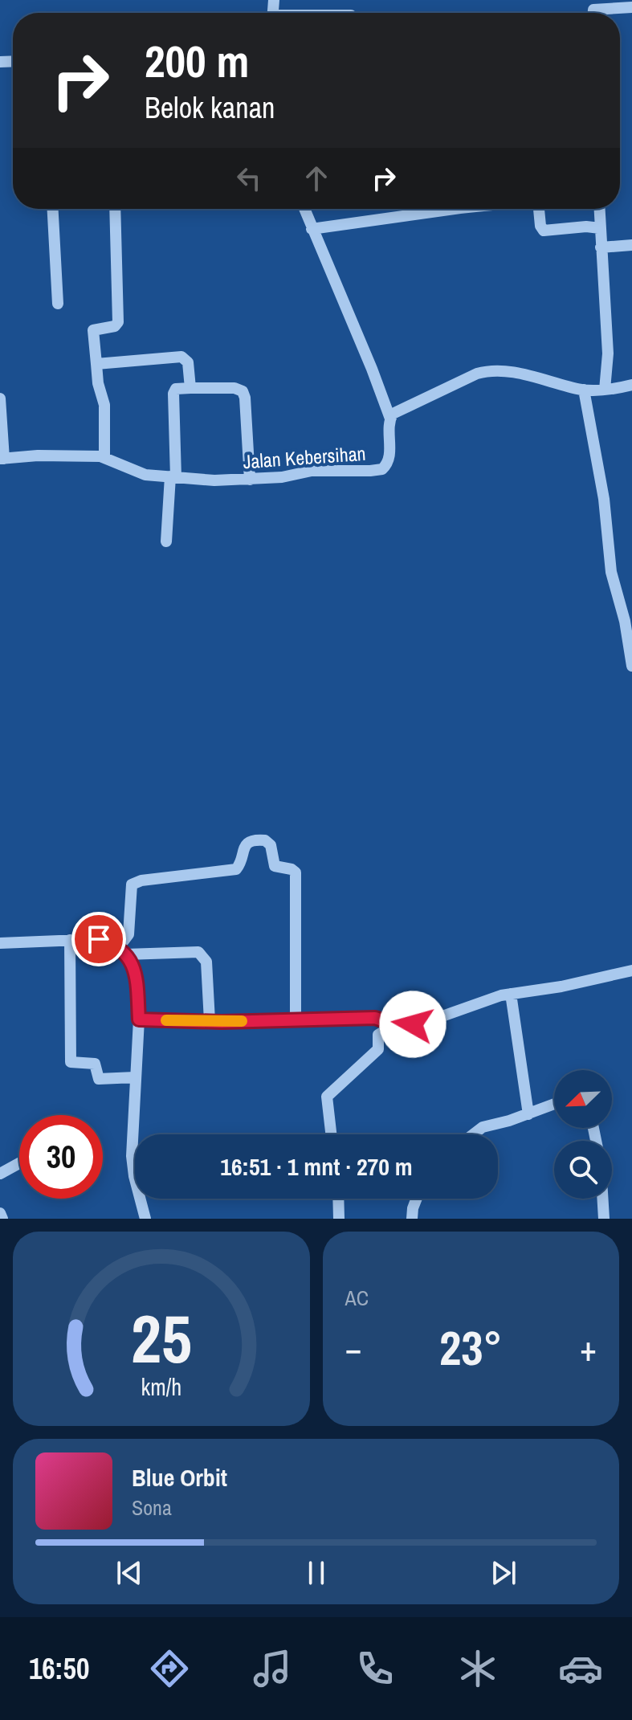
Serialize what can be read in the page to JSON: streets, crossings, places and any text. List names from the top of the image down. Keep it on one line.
{"streets":{"street":["Jalan Kebersihan"]},"north":"bottom left","page":{"turn":["200 m","Belok kanan"],"limit":"30","trip":"16:51 · 1 mnt · 270 m","tile":"AC","heat":["−","23°","+"],"song":["Blue Orbit","Sona"],"tabs":"16:50","gauge":["25","km/h"]}}
